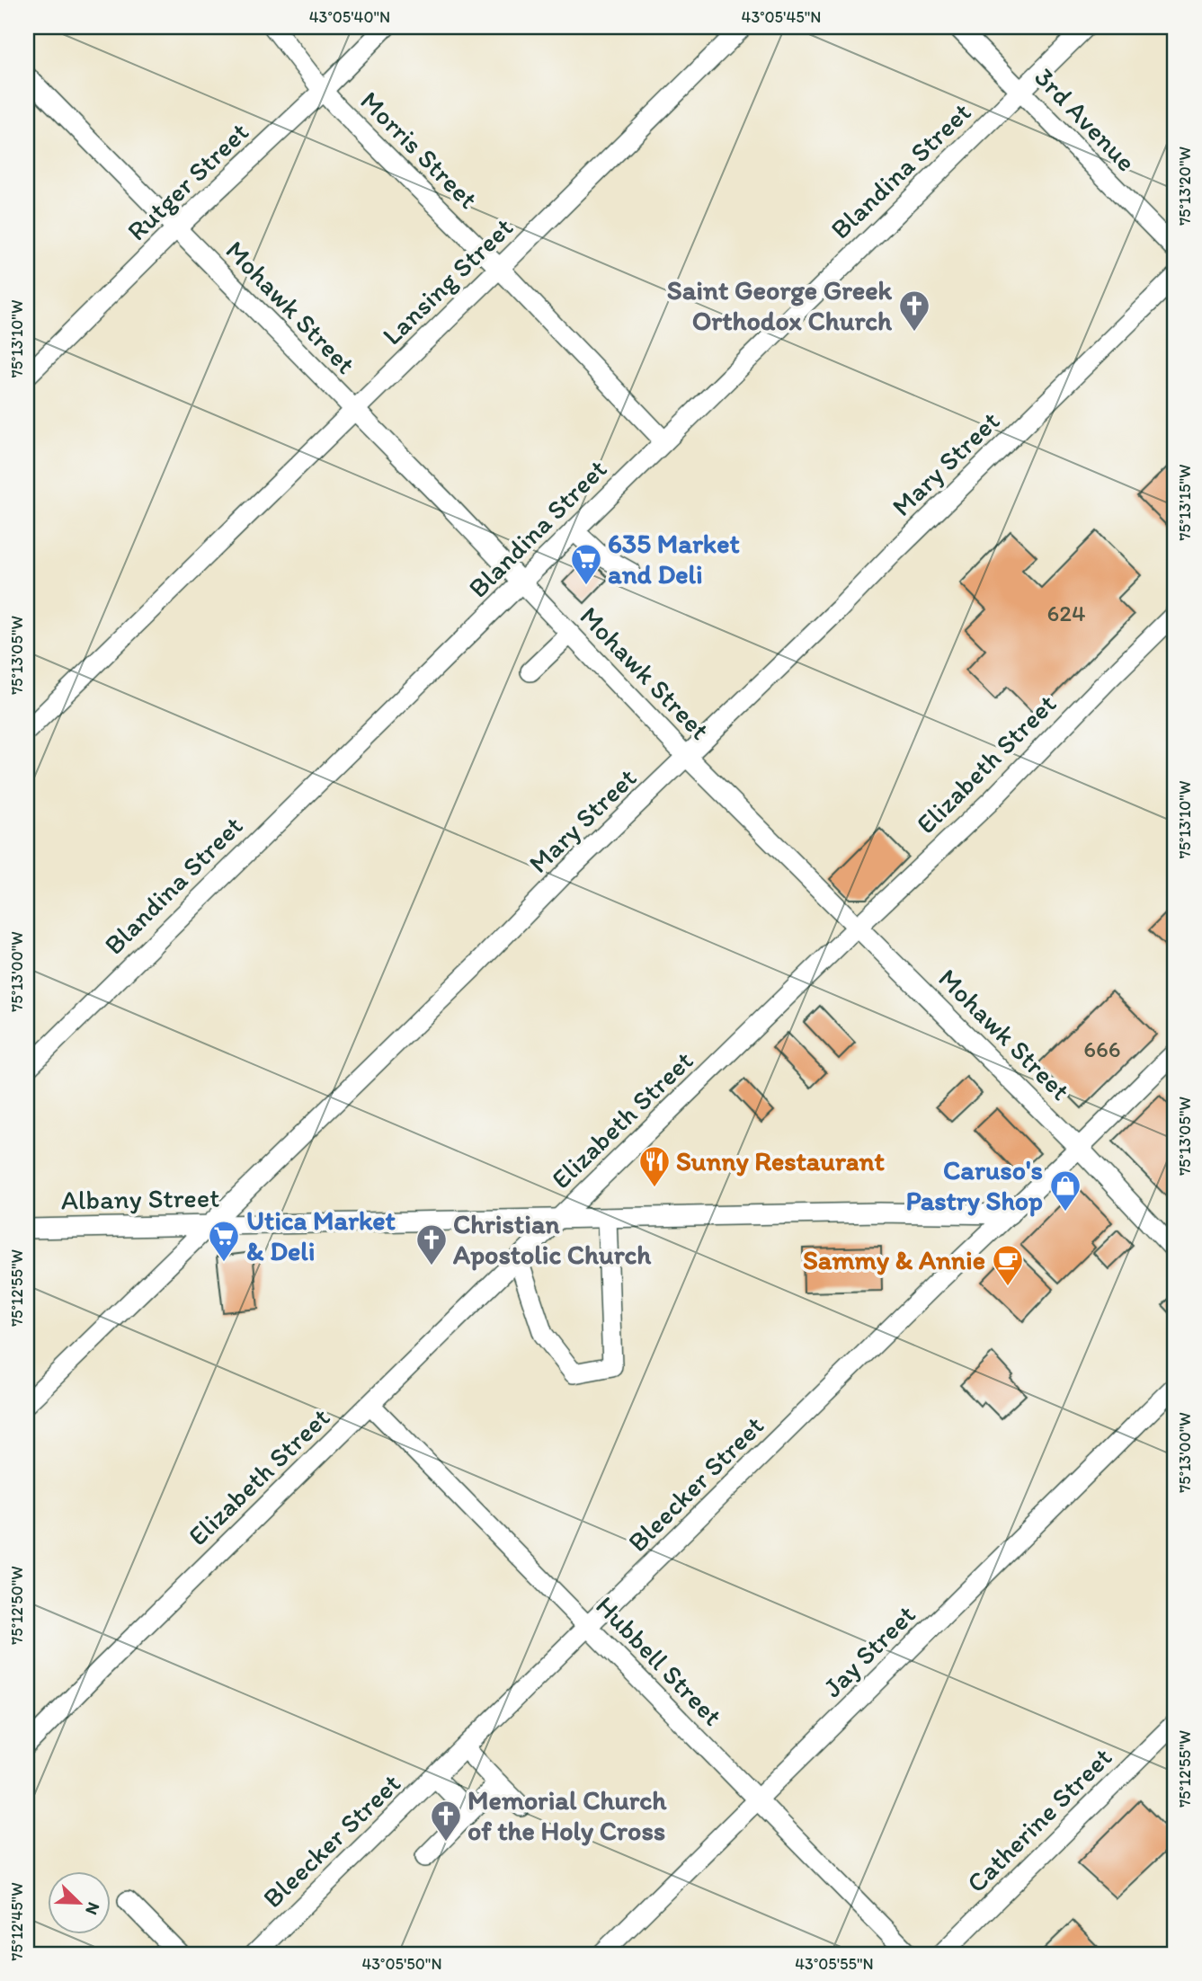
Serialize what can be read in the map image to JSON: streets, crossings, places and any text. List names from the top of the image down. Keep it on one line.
{"streets":{"street":["3rd Avenue","Morris Street","Blandina Street","Rutger Street","Lansing Street","Mohawk Street","Mary Street","Elizabeth Street","Albany Street","Bleecker Street","Jay Street","Hubbell Street","Catherine Street"]},"crossings":[["3rd Avenue","Blandina Street"],["Morris Street","Blandina Street"],["Morris Street","Rutger Street"],["Morris Street","Lansing Street"],["Blandina Street","Mohawk Street"],["Rutger Street","Mohawk Street"],["Lansing Street","Mohawk Street"],["Mohawk Street","Mary Street"],["Mohawk Street","Elizabeth Street"],["Mohawk Street","Bleecker Street"],["Mary Street","Albany Street"],["Elizabeth Street","Albany Street"],["Elizabeth Street","Hubbell Street"],["Albany Street","Bleecker Street"],["Bleecker Street","Hubbell Street"],["Jay Street","Hubbell Street"]],"places":{"church":["Saint George Greek Orthodox Church","Christian Apostolic Church","Memorial Church of the Holy Cross"],"supermarket":["635 Market and Deli","Utica Market & Deli"],"restaurant":["Sunny Restaurant"],"shop":["Caruso's Pastry Shop"],"cafe":["Sammy & Annie"]},"house_numbers":["624","666"],"north":"bottom right","coordinates":["43°05'40\"N","43°05'45\"N","75°13'20\"W","75°13'10\"W","75°13'15\"W","75°13'05\"W","75°13'00\"W","75°12'55\"W","75°12'50\"W","75°12'45\"W","43°05'50\"N","43°05'55\"N"]}
